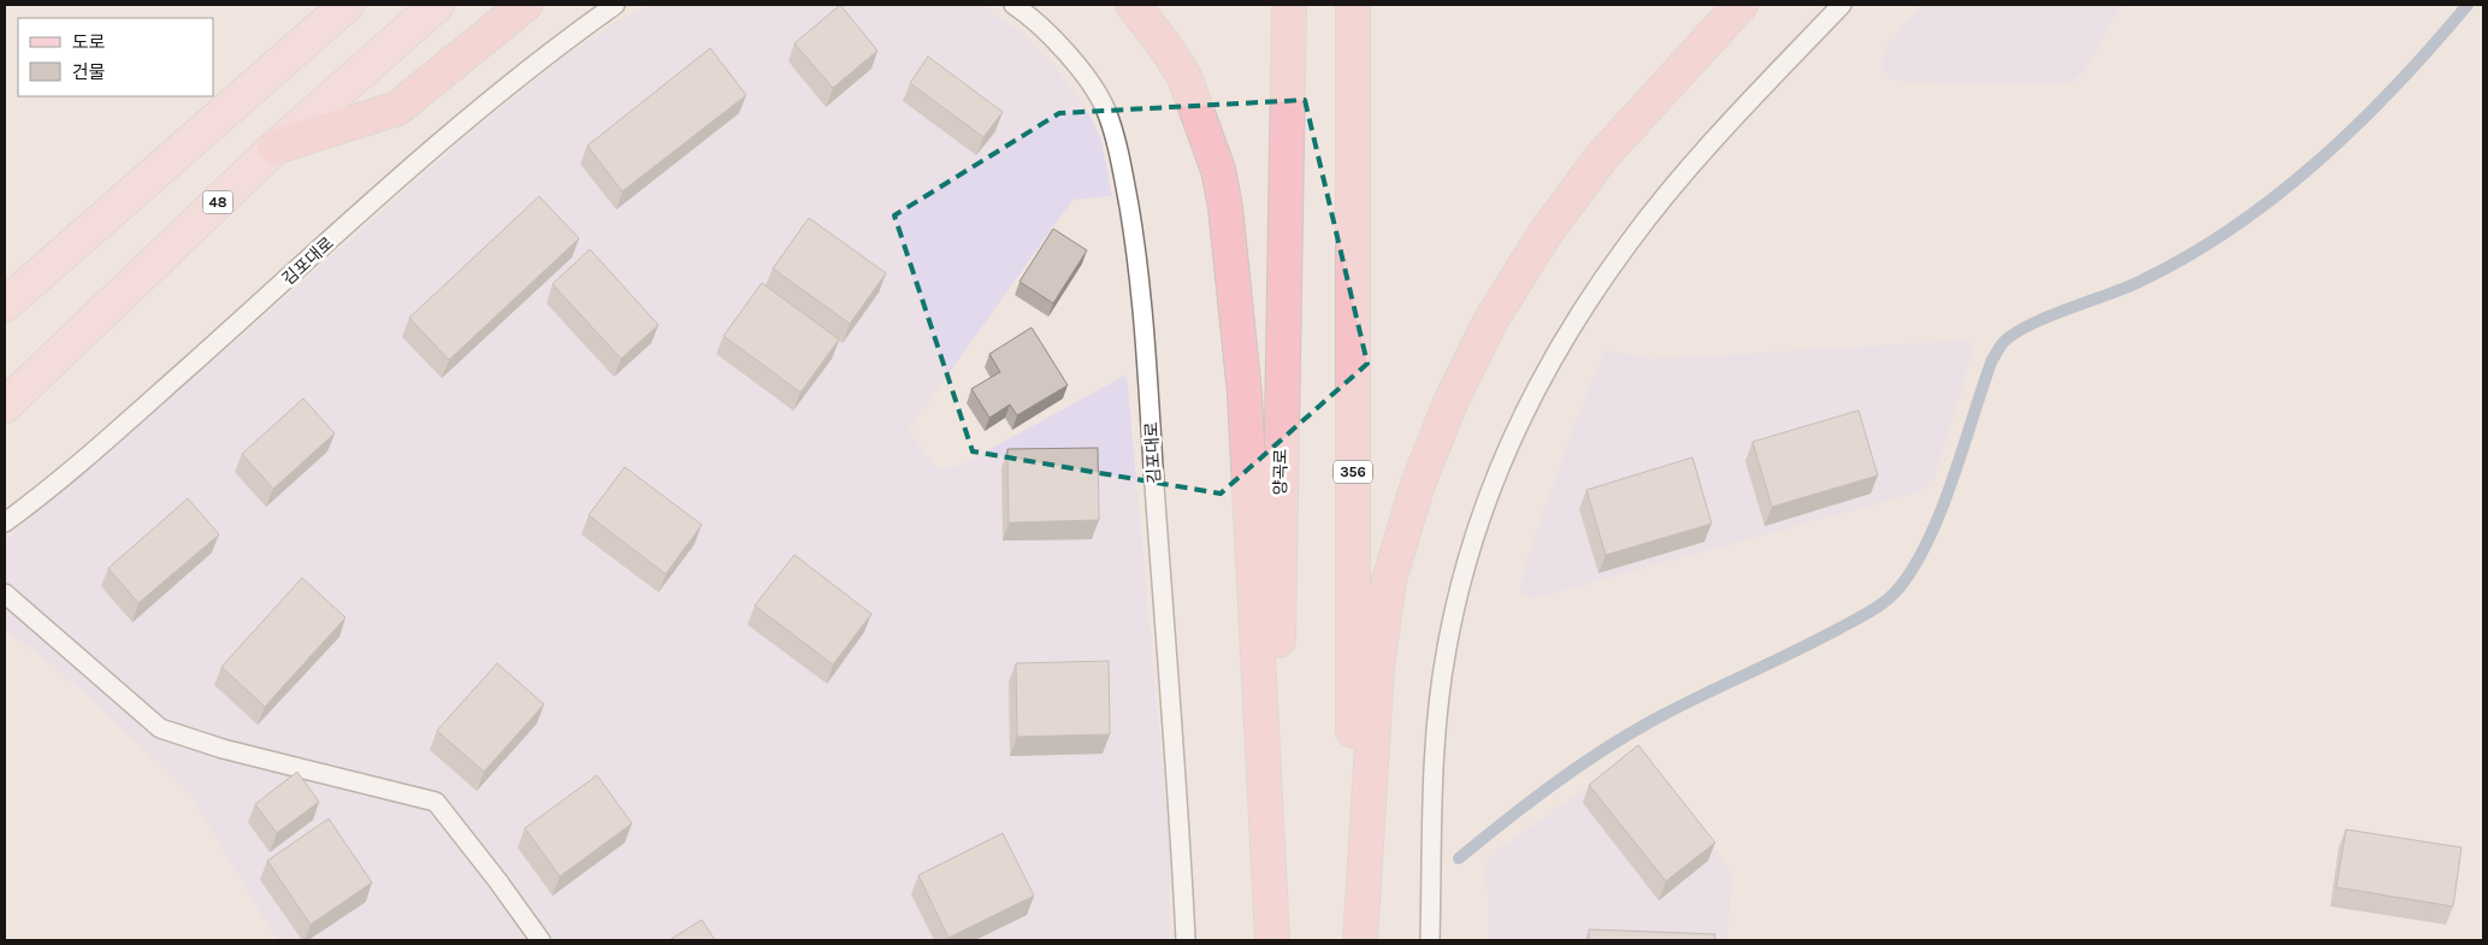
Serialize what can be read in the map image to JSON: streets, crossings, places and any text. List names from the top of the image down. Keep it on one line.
{"streets":{"highway":["양곡로","356"],"main road":["48"],"lane":["김포대로"]},"legend":["도로","건물"]}
